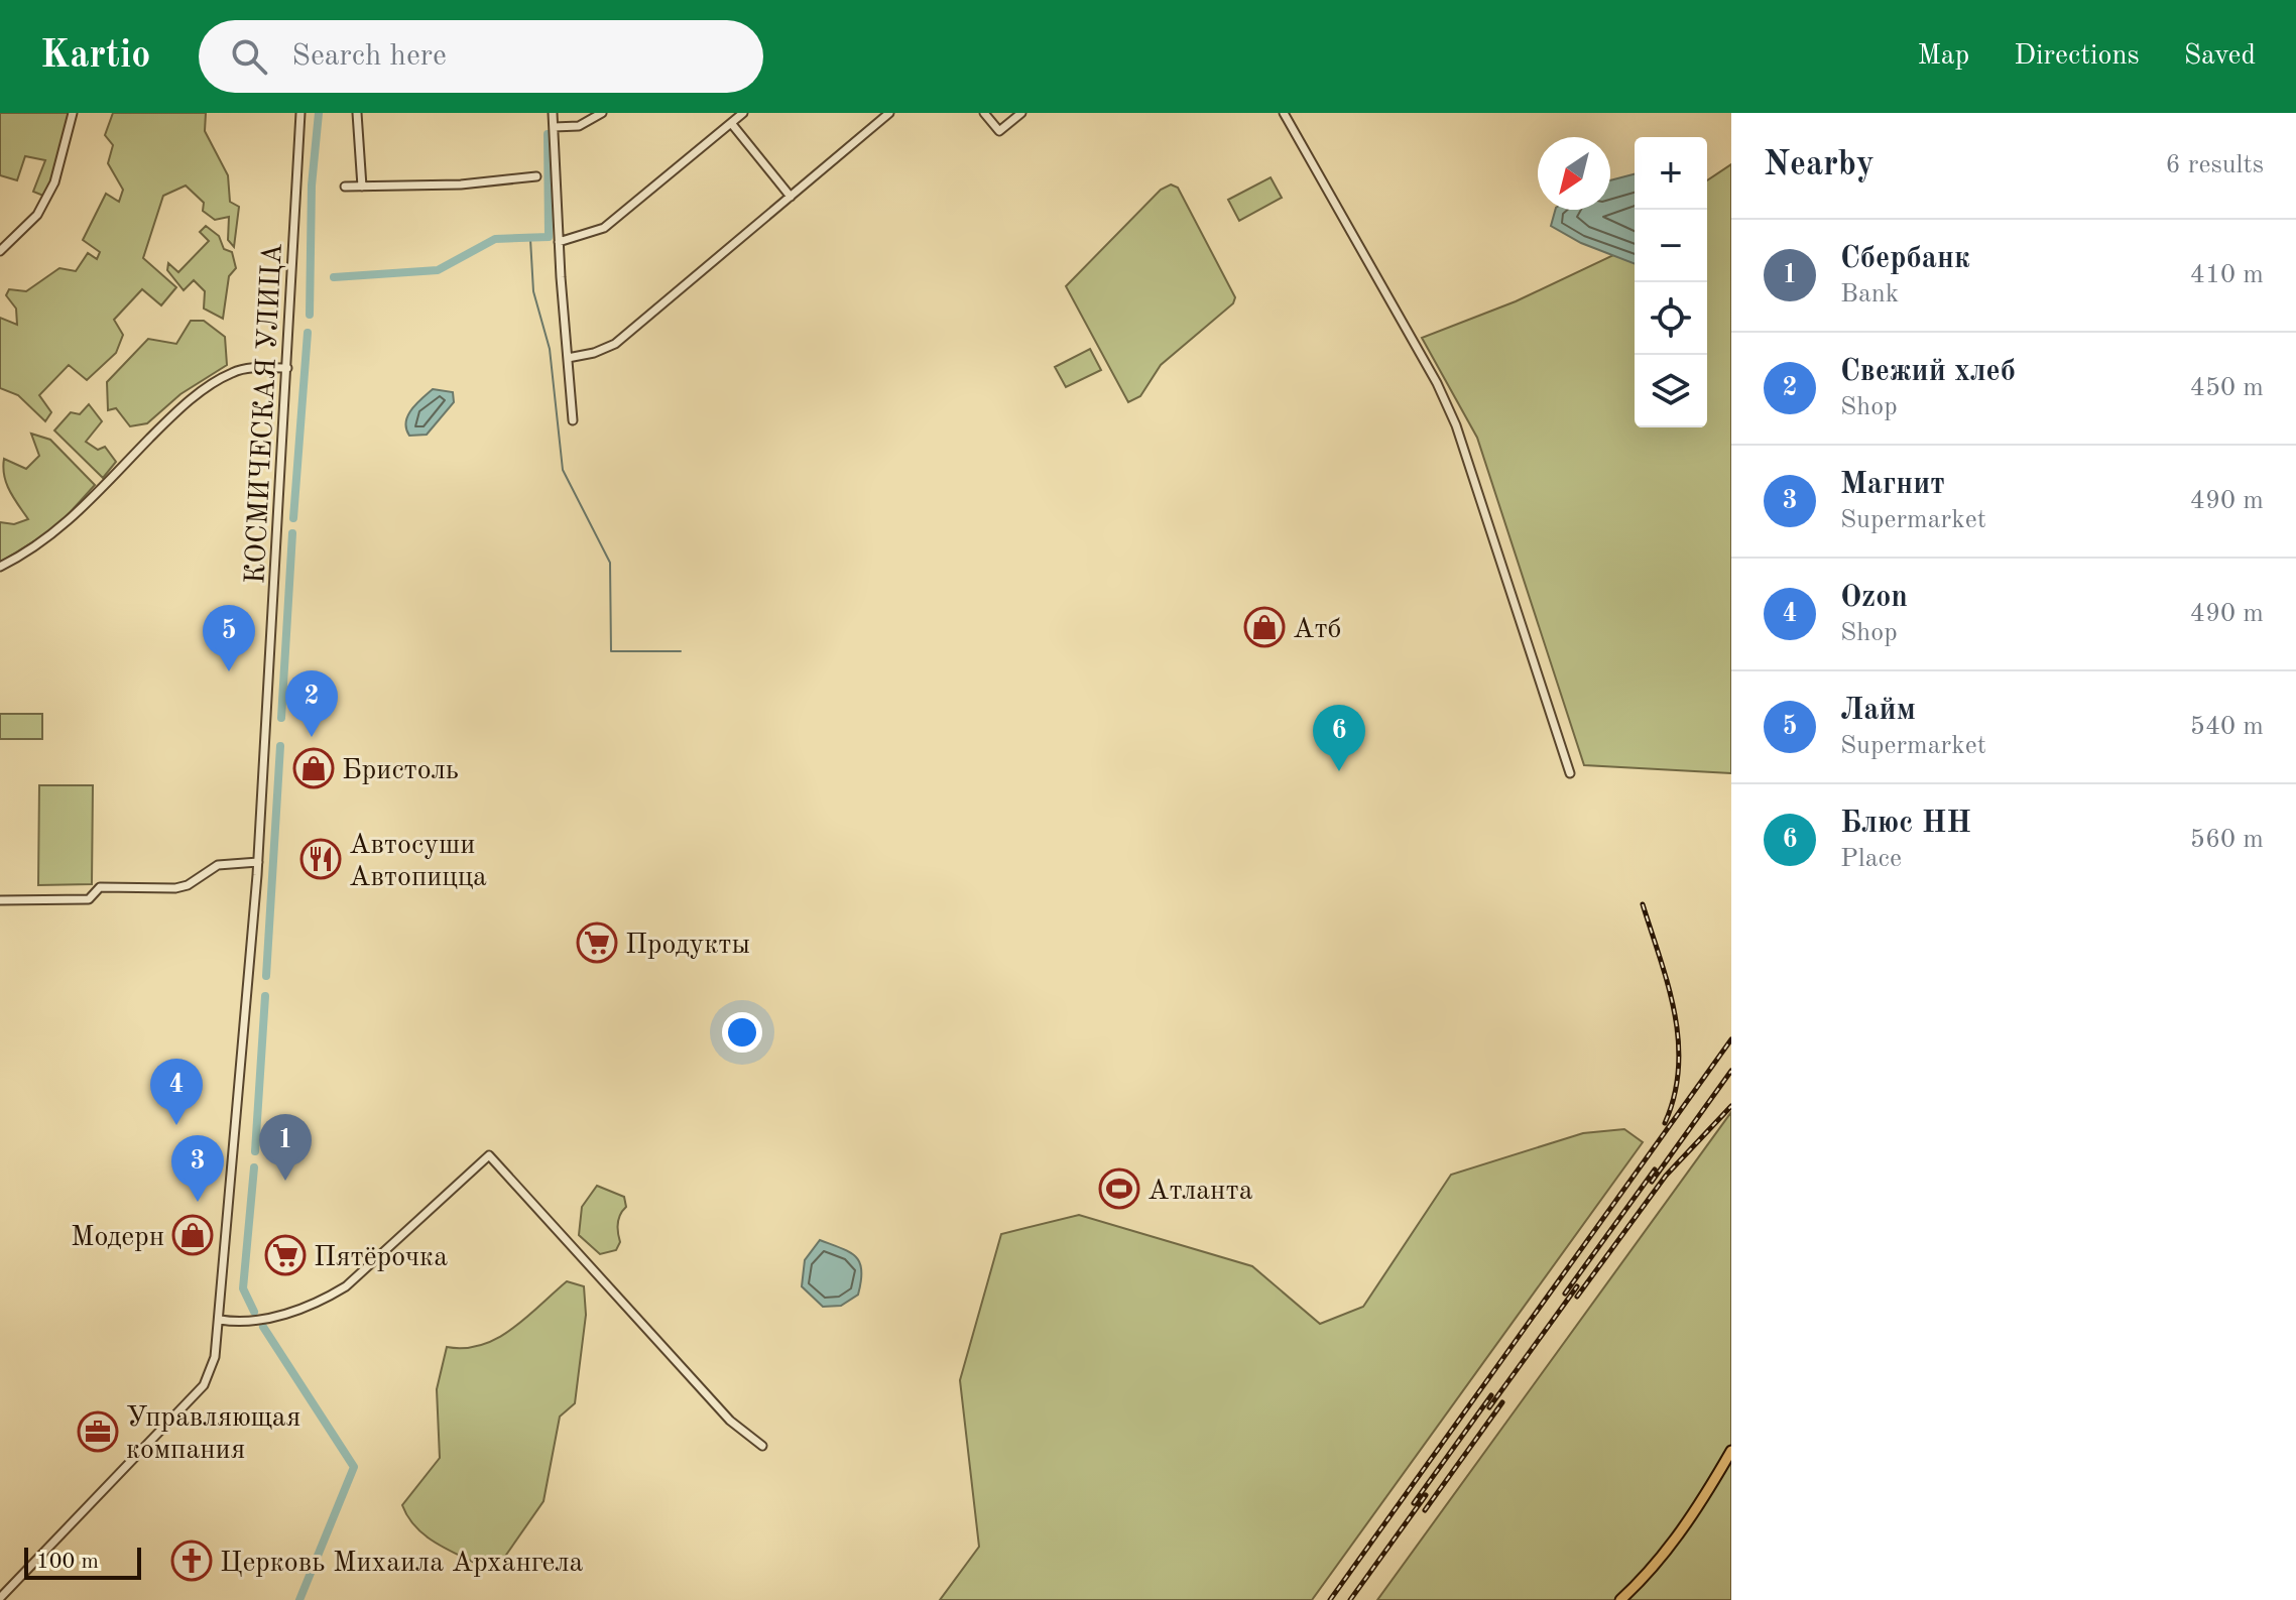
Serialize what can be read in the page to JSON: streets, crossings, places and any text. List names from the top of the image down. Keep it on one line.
{"streets":{"street":["КОСМИЧЕСКАЯ УЛИЦА"]},"places":{"shop":["Атб","Бристоль","Модерн"],"restaurant":["Автосуши Автопицца"],"supermarket":["Продукты","Пятёрочка"],"sports":["Атланта"],"office":["Управляющая компания"],"church":["Церковь Михаила Архангела"]},"scale_bar":"100 m","north":"bottom left","page":{"header":"Kartio","search":"Search here","nav":["Map","Directions","Saved"],"heading":["Nearby","6 results"],"map_buttons":["+","−"],"list":[{"mark":"1","name":"Сбербанк","note":"Bank","value":"410 m"},{"mark":"2","name":"Свежий хлеб","note":"Shop","value":"450 m"},{"mark":"3","name":"Магнит","note":"Supermarket","value":"490 m"},{"mark":"4","name":"Ozon","note":"Shop","value":"490 m"},{"mark":"5","name":"Лайм","note":"Supermarket","value":"540 m"},{"mark":"6","name":"Блюс НН","note":"Place","value":"560 m"}],"pins":["5","2","6","4","1","3"],"scale":"100 m"}}
